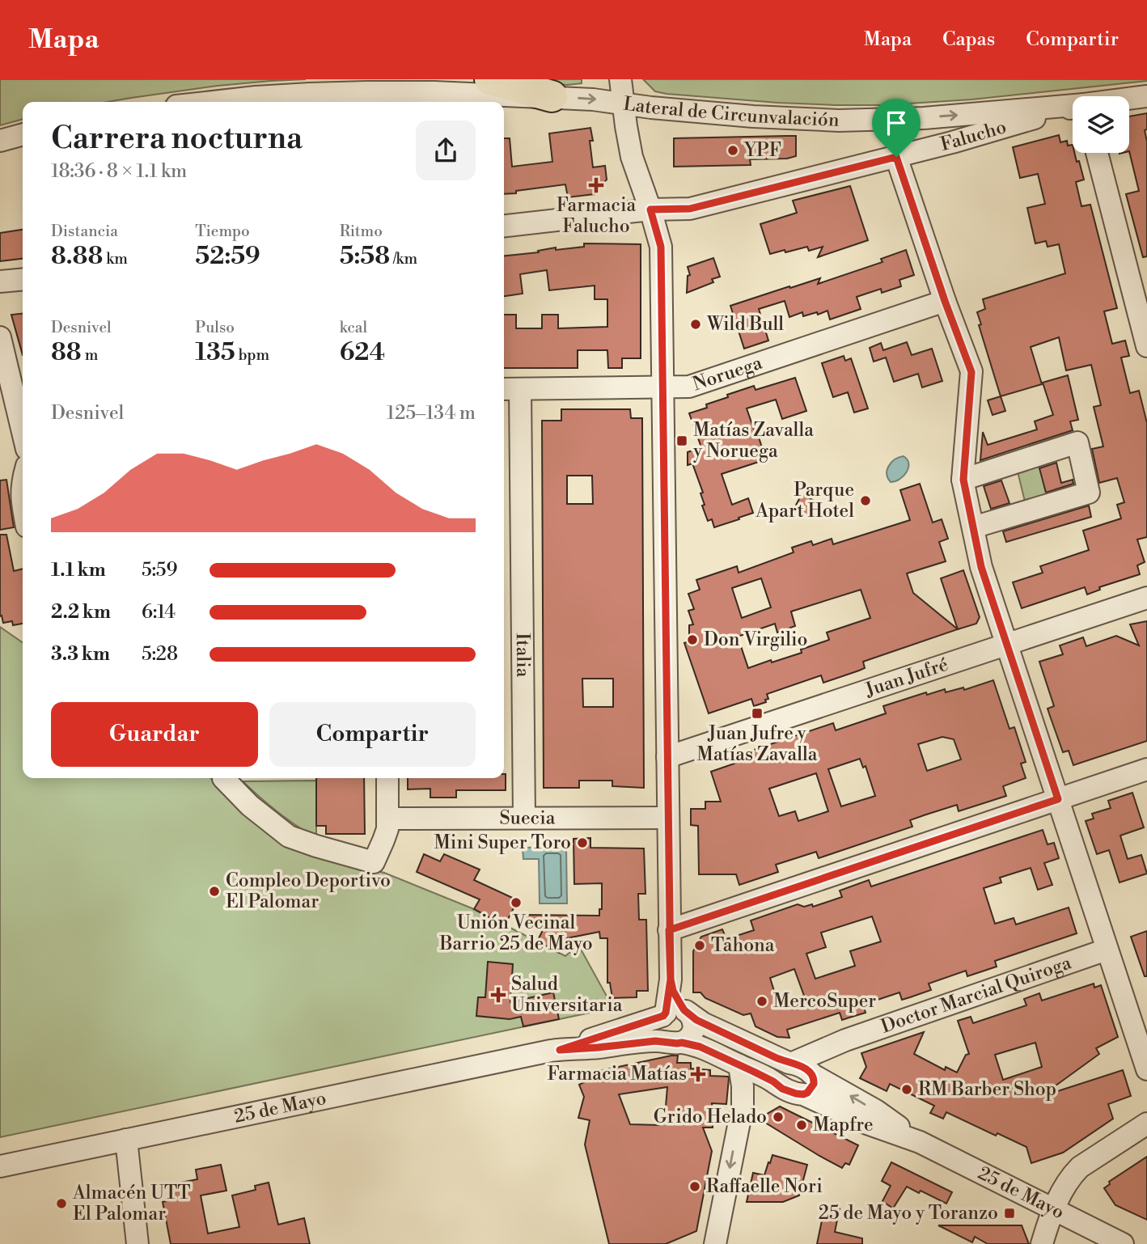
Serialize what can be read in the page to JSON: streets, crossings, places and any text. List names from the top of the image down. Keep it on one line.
{"streets":{"street":["Lateral de Circunvalación","Falucho","Noruega","Italia","Juan Jufré","Suecia","Doctor Marcial Quiroga","25 de Mayo"]},"crossings":[["Noruega","Italia"],["Italia","Suecia"],["Doctor Marcial Quiroga","25 de Mayo"]],"one_way":["Lateral de Circunvalación"],"places":{"other":["YPF","Wild Bull","Parque Apart Hotel","Don Virgilio","Mini Super Toro","Compleo Deportivo El Palomar","Unión Vecinal Barrio 25 de Mayo","Tahona","MercoSuper","RM Barber Shop","Grido Helado","Mapfre","Raffaelle Nori","Almacén UTT El Palomar"],"health":["Farmacia Falucho","Salud Universitaria","Farmacia Matías"],"transit":["Matías Zavalla y Noruega","Juan Jufre y Matías Zavalla","25 de Mayo y Toranzo"]},"page":{"header":"Mapa","nav":["Mapa","Capas","Compartir"],"heading":["Carrera nocturna","18:36 · 8 × 1.1 km"],"stats":[["Distancia","8.88 km"],["Tiempo","52:59"],["Ritmo","5:58 /km"],["Desnivel","88 m"],["Pulso","135 bpm"],["kcal","624"]],"chart":["Desnivel","125–134 m"],"list":[{"name":"1.1 km","note":"5:59"},{"name":"2.2 km","note":"6:14"},{"name":"3.3 km","note":"5:28"}],"buttons":["Guardar","Compartir"]}}
